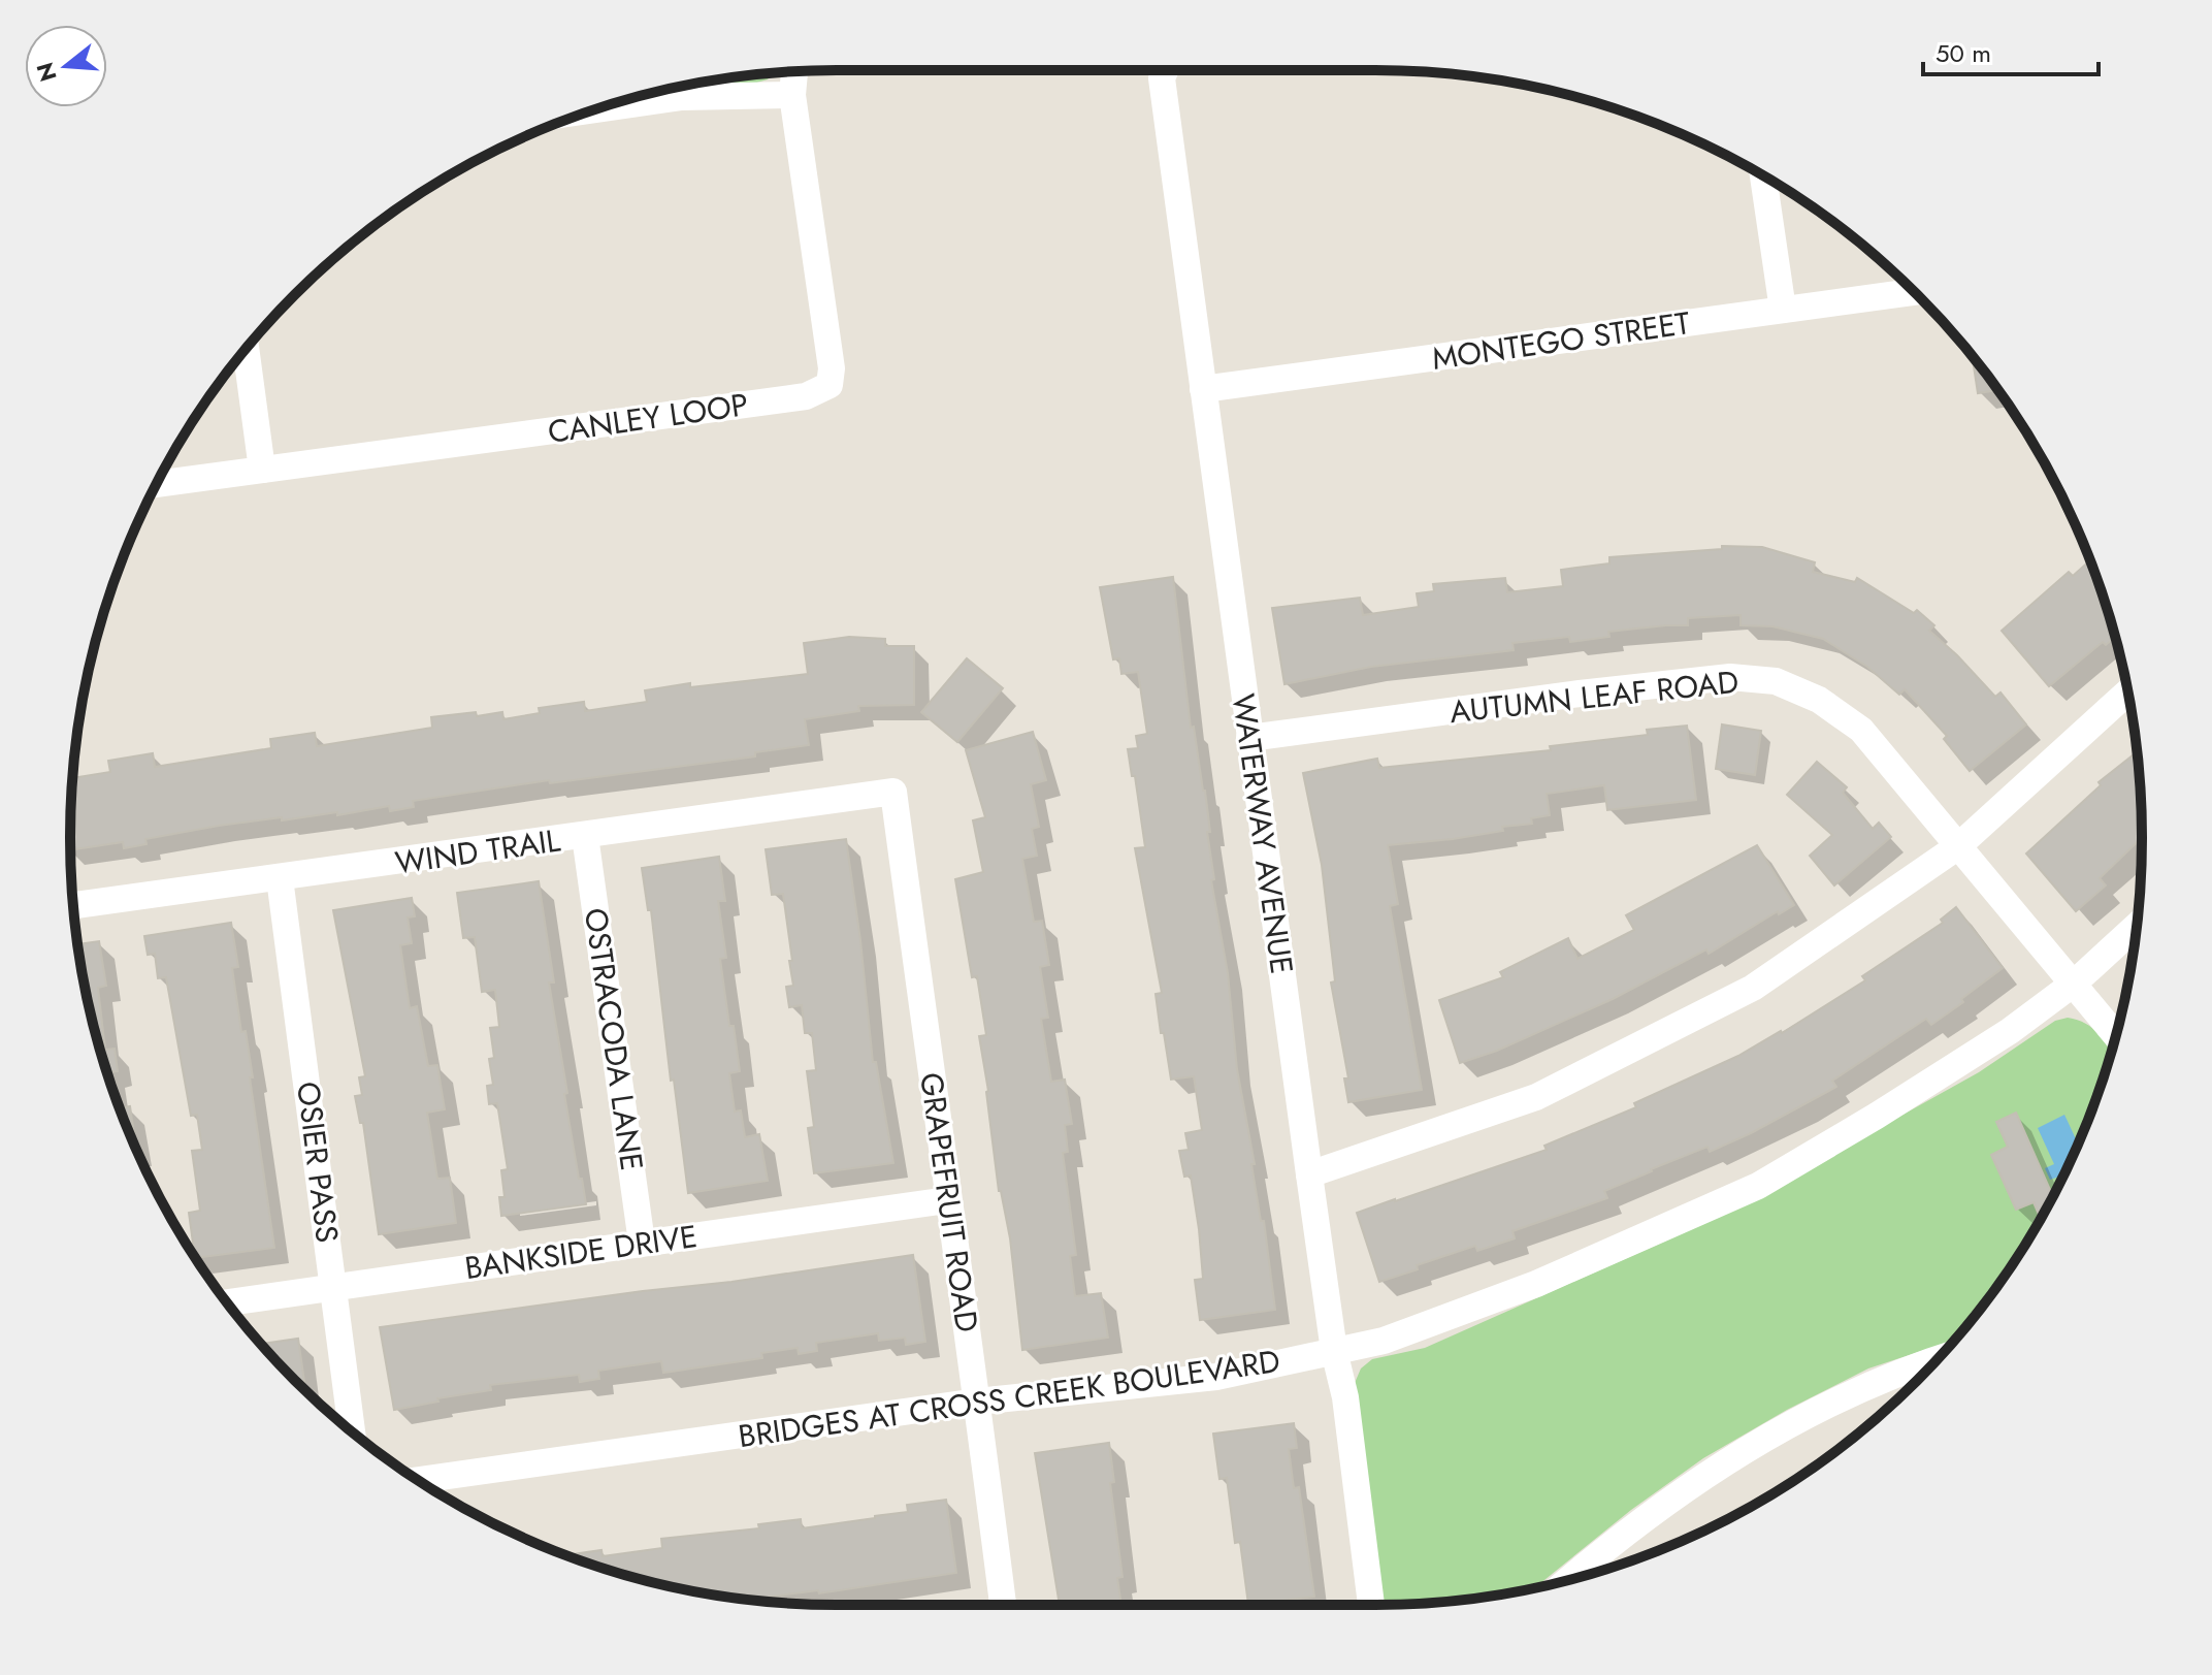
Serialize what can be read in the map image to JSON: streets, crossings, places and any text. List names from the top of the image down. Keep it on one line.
{"streets":{"street":["MONTEGO STREET","CANLEY LOOP","AUTUMN LEAF ROAD","WATERWAY AVENUE","WIND TRAIL","OSTRACODA LANE","OSIER PASS","GRAPEFRUIT ROAD","BANKSIDE DRIVE","BRIDGES AT CROSS CREEK BOULEVARD"]},"crossings":[["MONTEGO STREET","WATERWAY AVENUE"],["AUTUMN LEAF ROAD","WATERWAY AVENUE"],["AUTUMN LEAF ROAD","BRIDGES AT CROSS CREEK BOULEVARD"],["WATERWAY AVENUE","BRIDGES AT CROSS CREEK BOULEVARD"],["WIND TRAIL","OSTRACODA LANE"],["WIND TRAIL","OSIER PASS"],["WIND TRAIL","GRAPEFRUIT ROAD"],["OSTRACODA LANE","BANKSIDE DRIVE"],["OSIER PASS","BANKSIDE DRIVE"],["GRAPEFRUIT ROAD","BANKSIDE DRIVE"],["GRAPEFRUIT ROAD","BRIDGES AT CROSS CREEK BOULEVARD"]],"scale_bar":"50 m","north":"left"}
